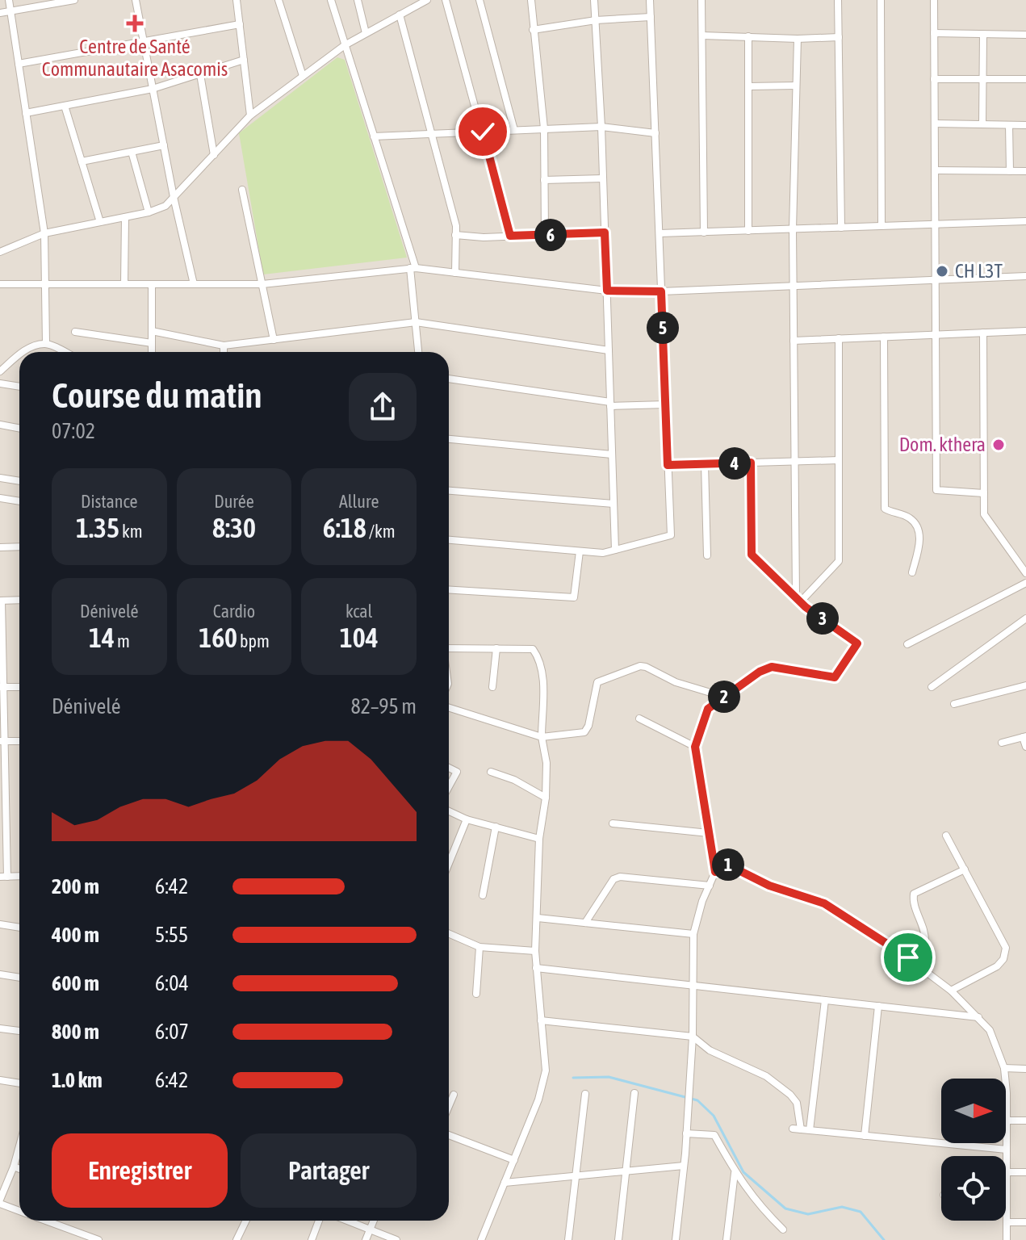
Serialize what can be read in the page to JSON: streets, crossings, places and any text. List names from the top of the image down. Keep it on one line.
{"places":{"health":["Centre de Santé Communautaire Asacomis"],"other":["CH L3T","Dom. kthera"]},"north":"right","page":{"pins":["6","5","4","3","2","1"],"heading":["Course du matin","07:02"],"stats":[["Distance","1.35 km"],["Durée","8:30"],["Allure","6:18 /km"],["Dénivelé","14 m"],["Cardio","160 bpm"],["kcal","104"]],"chart":["Dénivelé","82–95 m"],"list":[{"name":"200 m","note":"6:42"},{"name":"400 m","note":"5:55"},{"name":"600 m","note":"6:04"},{"name":"800 m","note":"6:07"},{"name":"1.0 km","note":"6:42"}],"buttons":["Enregistrer","Partager"]}}
